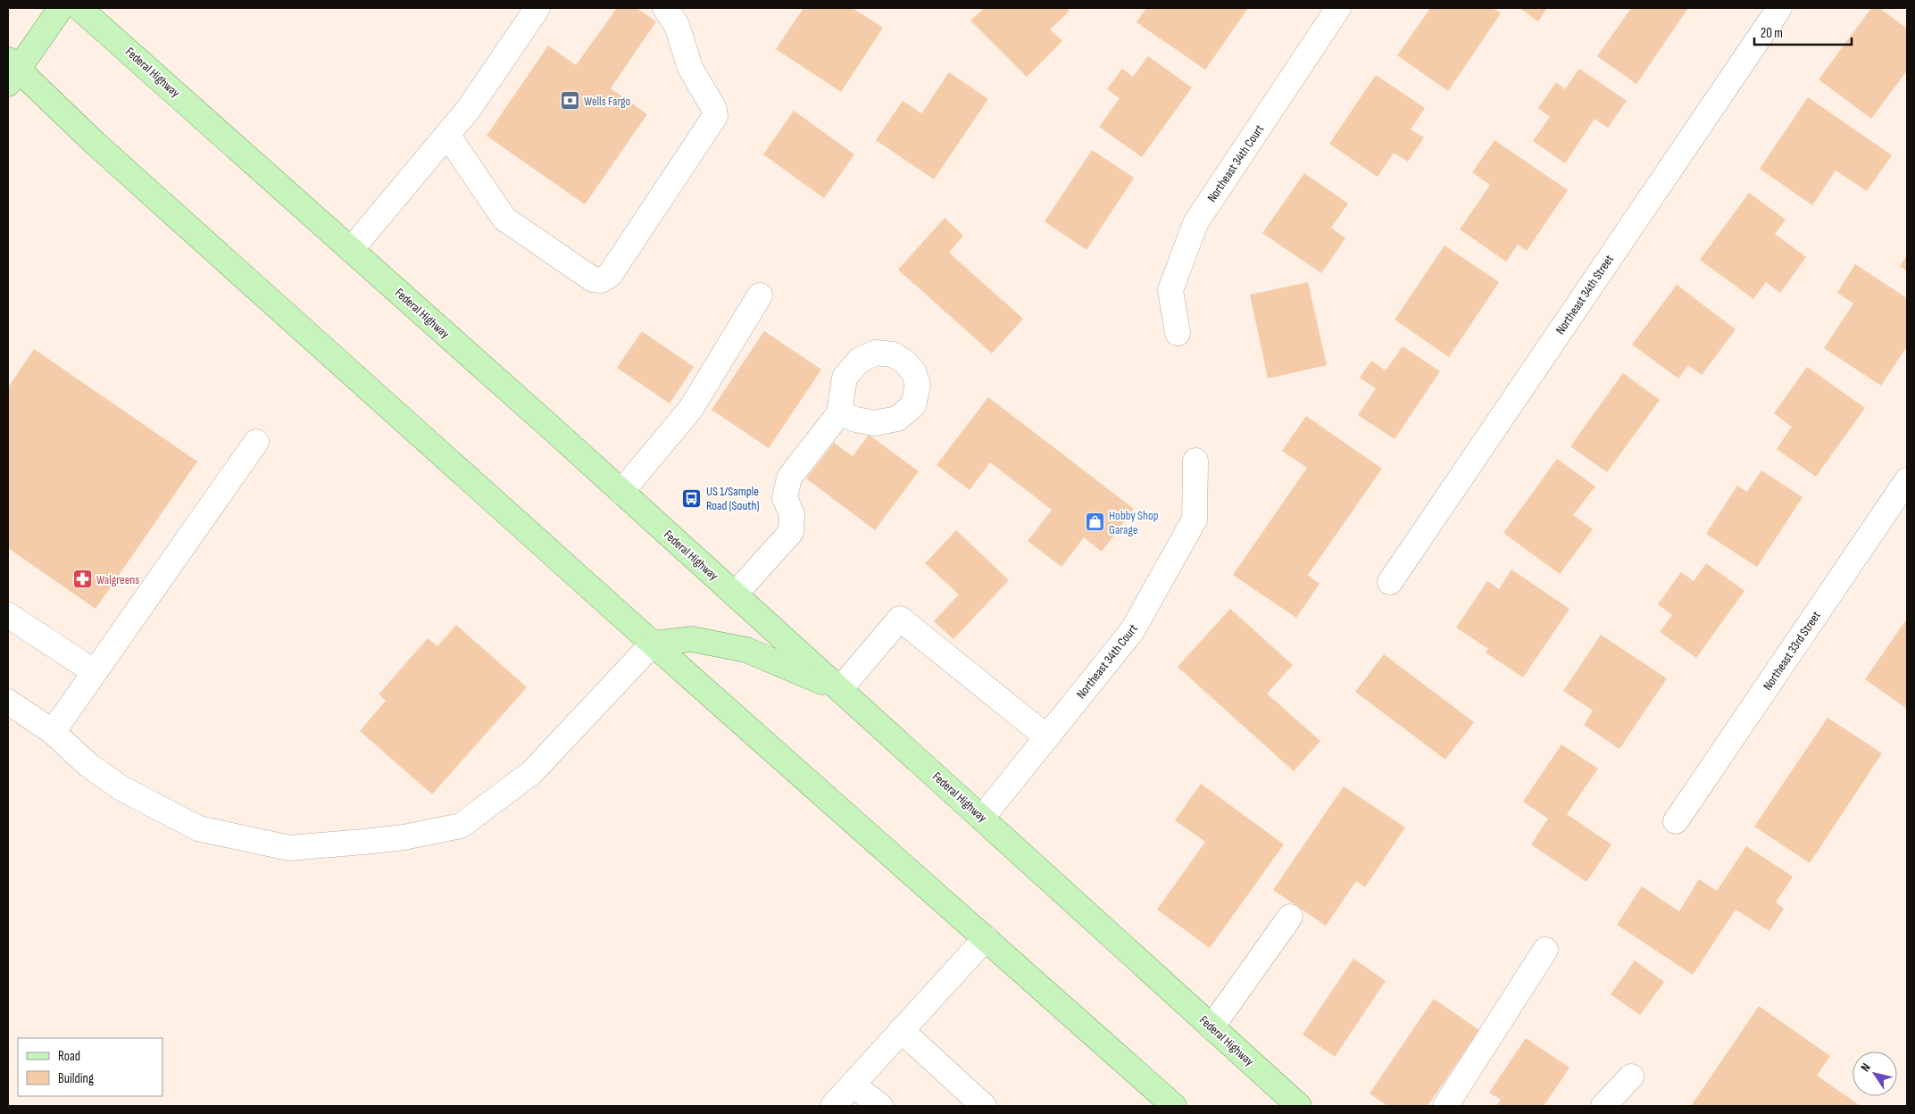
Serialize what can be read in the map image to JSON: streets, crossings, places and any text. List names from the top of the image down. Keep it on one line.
{"streets":{"main road":["Federal Highway"],"street":["Northeast 34th Court","Northeast 34th Street","Northeast 33rd Street"]},"crossings":[["Federal Highway","Northeast 34th Court"]],"places":{"bank":["Wells Fargo"],"bus stop":["US 1/Sample Road (South)"],"shop":["Hobby Shop Garage"],"pharmacy":["Walgreens"]},"legend":["Road","Building"],"scale_bar":"20 m","north":"top left"}
